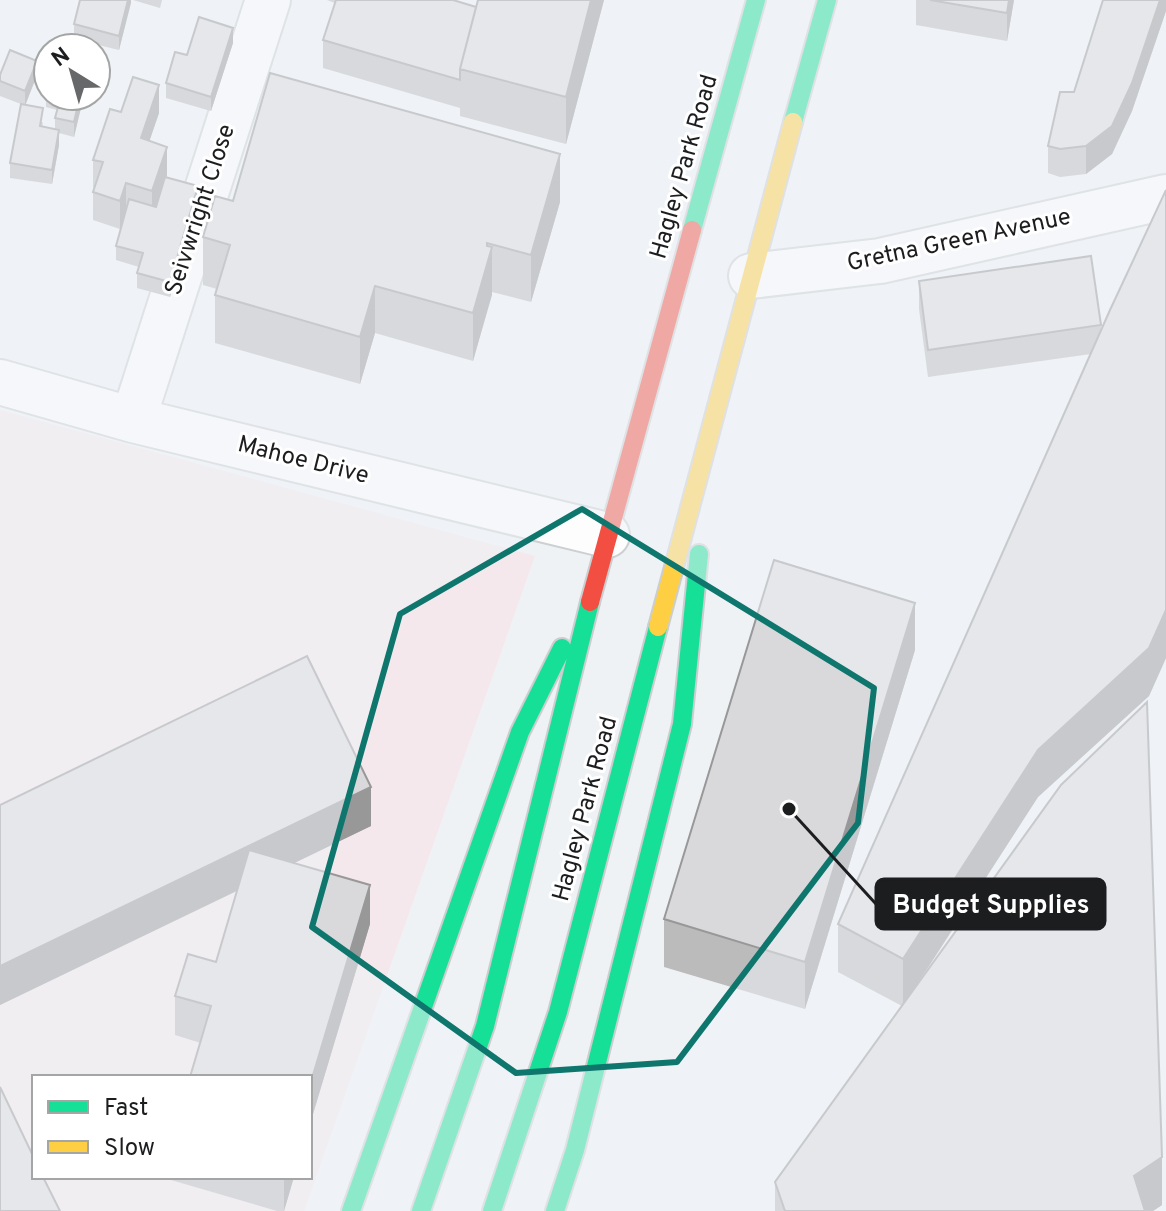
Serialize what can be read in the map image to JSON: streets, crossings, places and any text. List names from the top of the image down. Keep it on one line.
{"streets":{"main road":["Hagley Park Road"],"street":["Seivwright Close","Gretna Green Avenue","Mahoe Drive"]},"crossings":[["Hagley Park Road","Gretna Green Avenue"],["Hagley Park Road","Mahoe Drive"],["Seivwright Close","Mahoe Drive"]],"places":["Budget Supplies"],"legend":["Fast","Slow"],"north":"top left"}
